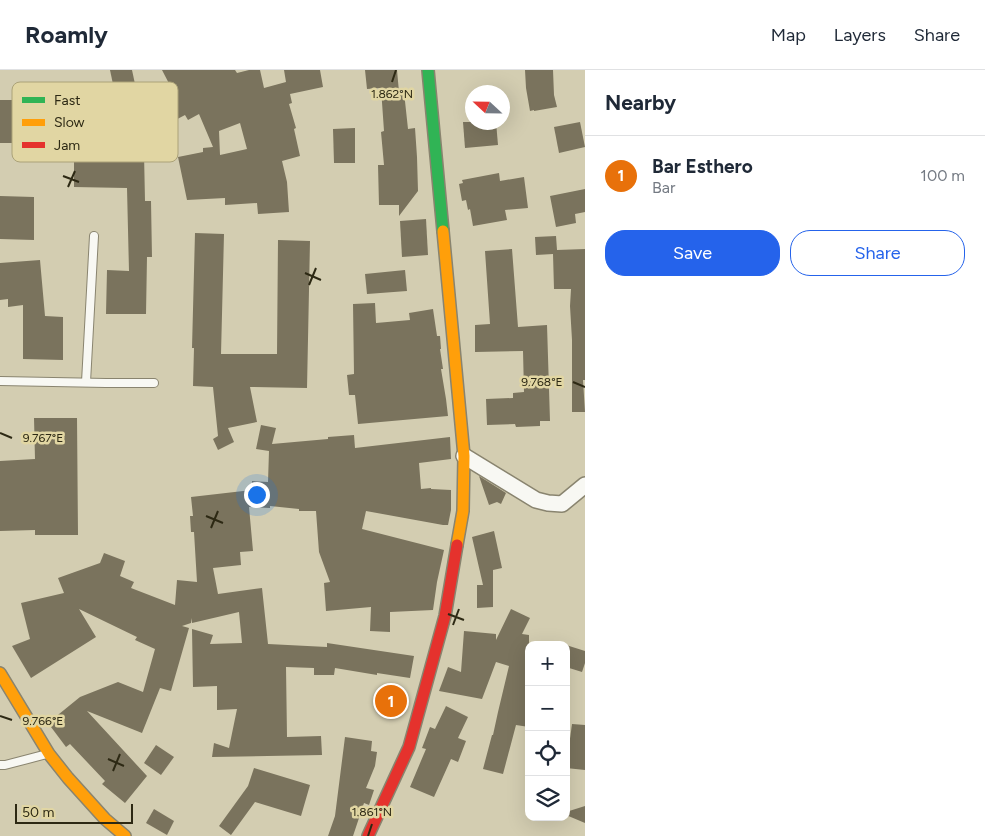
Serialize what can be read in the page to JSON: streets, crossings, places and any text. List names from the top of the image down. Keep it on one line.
{"legend":["Fast","Slow","Jam"],"scale_bar":"50 m","north":"left","page":{"header":"Roamly","nav":["Map","Layers","Share"],"heading":"Nearby","list":[{"mark":"1","name":"Bar Esthero","note":"Bar","value":"100 m"}],"buttons":["Save","Share"],"map_buttons":["+","−"],"pins":"1","scale":"50 m"},"coordinates":["1.862°N","9.768°E","9.767°E","9.766°E","1.861°N"]}
